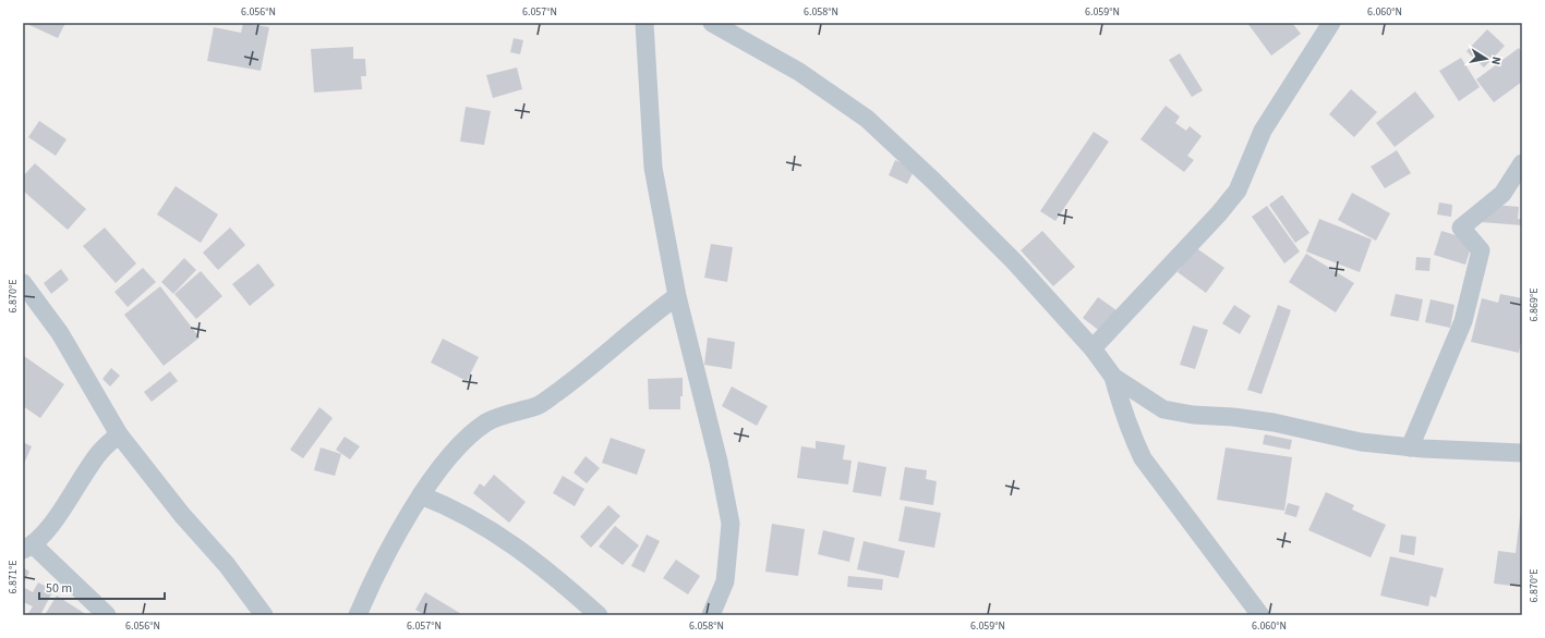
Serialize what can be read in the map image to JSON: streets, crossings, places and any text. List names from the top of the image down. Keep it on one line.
{"scale_bar":"50 m","north":"right","coordinates":["6.056°N","6.057°N","6.058°N","6.059°N","6.060°N","6.870°E","6.869°E","6.871°E"]}
